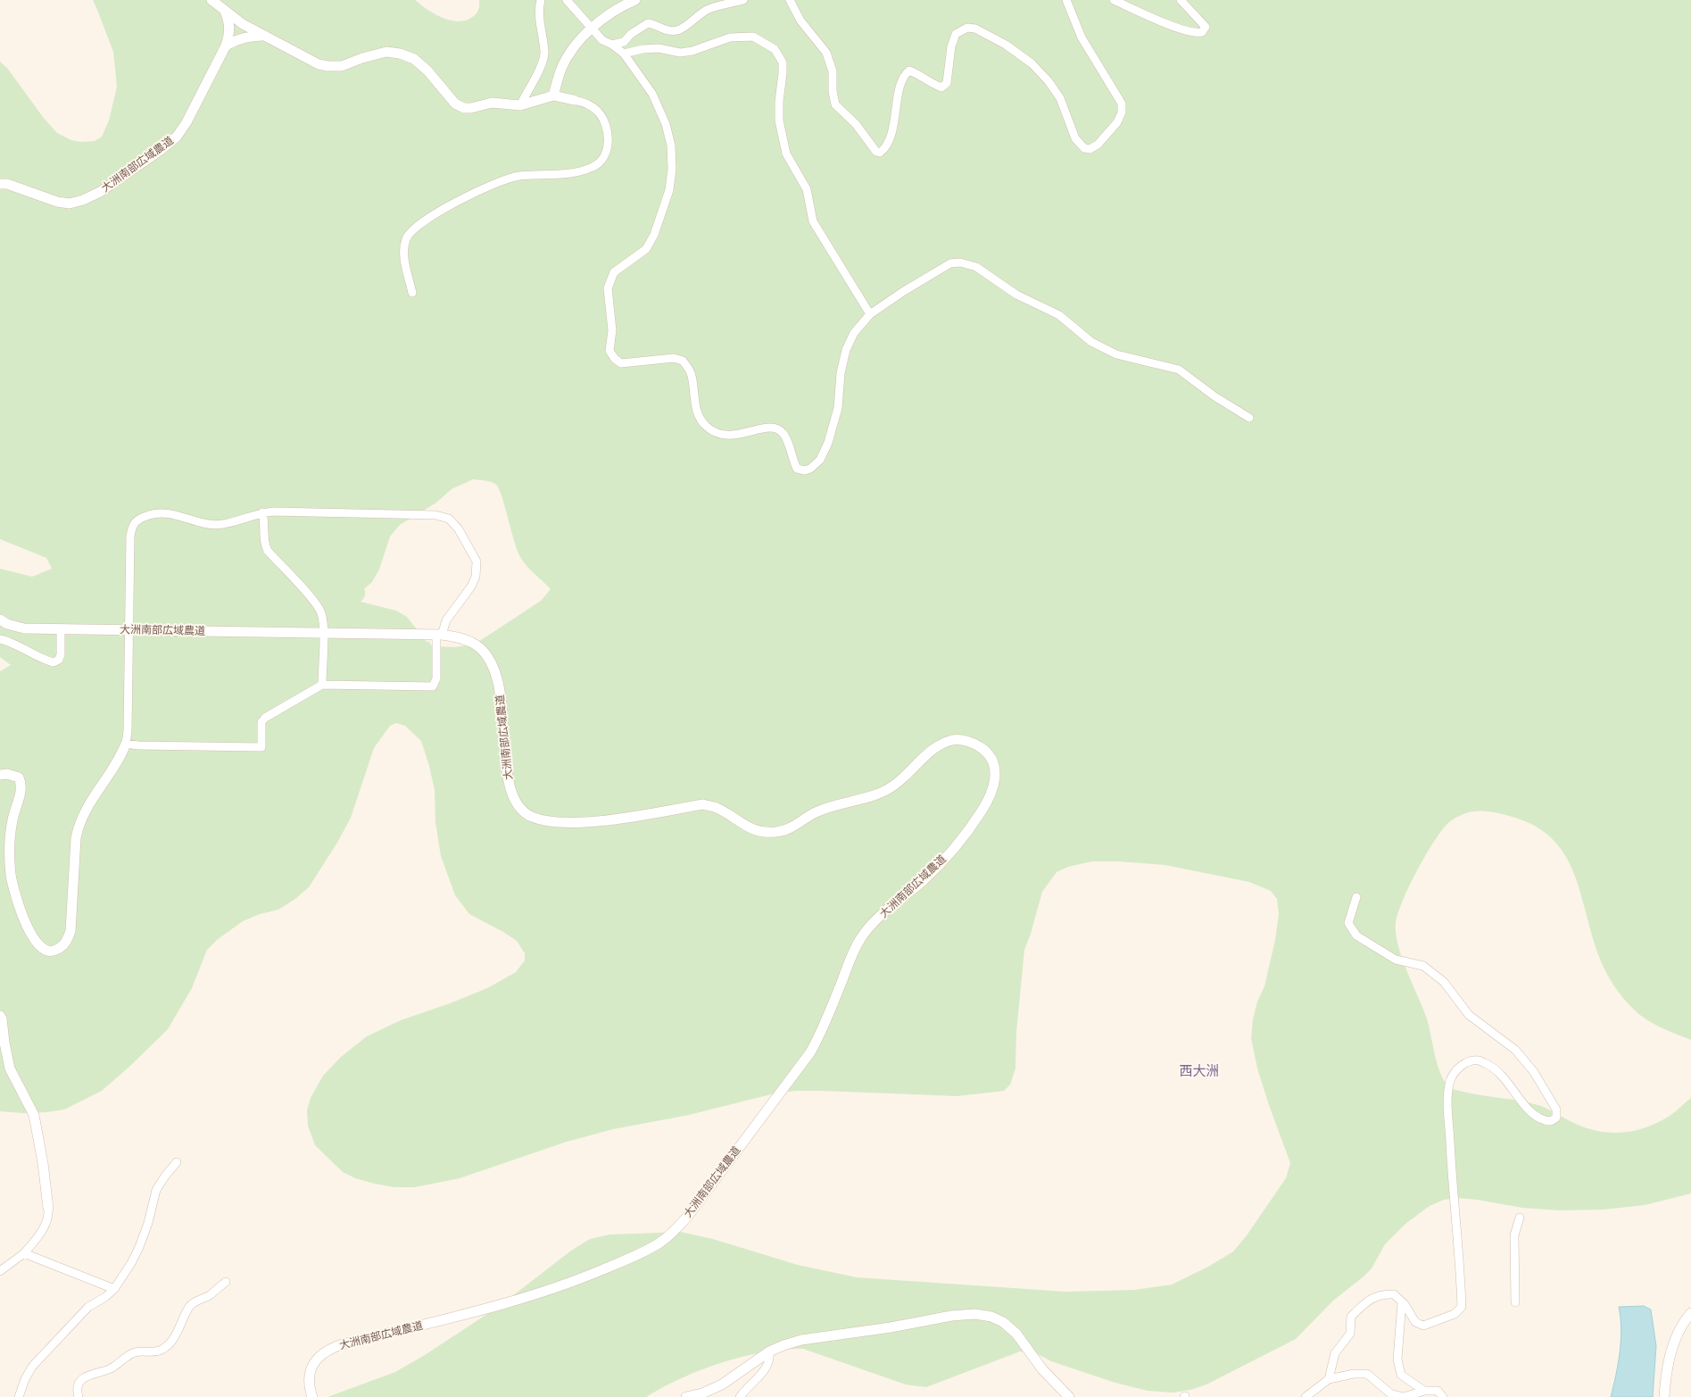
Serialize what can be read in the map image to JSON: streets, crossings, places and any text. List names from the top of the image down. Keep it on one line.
{"streets":{"street":["大洲南部広域農道"]},"districts":["西大洲"]}
